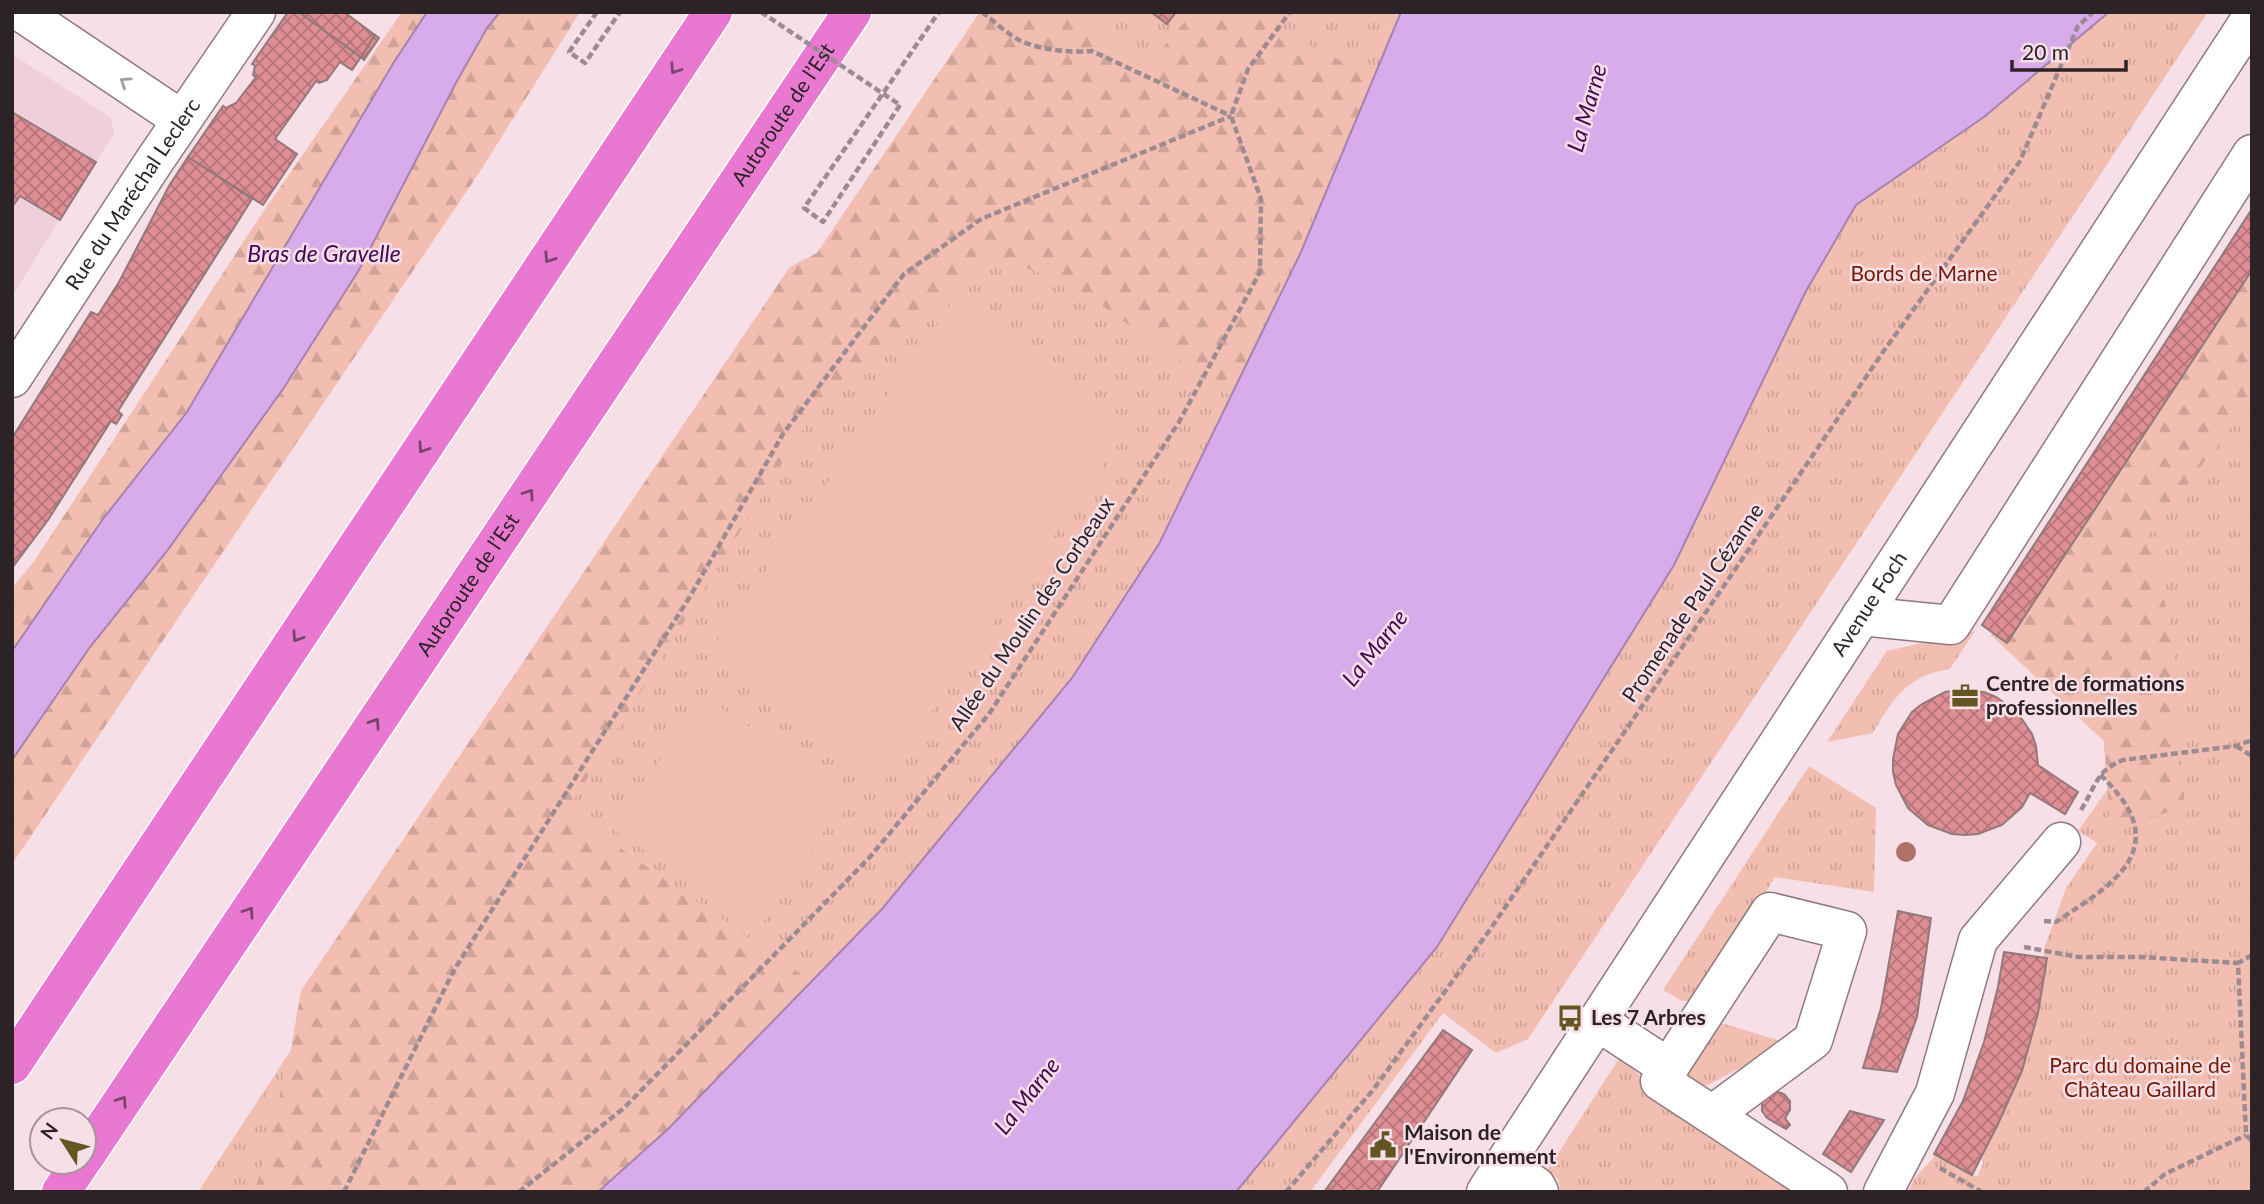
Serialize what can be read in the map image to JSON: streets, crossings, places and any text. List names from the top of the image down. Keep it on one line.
{"streets":{"highway":["Autoroute de l’Est"],"street":["Rue du Maréchal Leclerc","Avenue Foch"],"path":["Promenade Paul Cézanne","Allée du Moulin des Corbeaux"]},"water":["La Marne","Bras de Gravelle"],"parks":["Bords de Marne","Parc du domaine de Château Gaillard"],"places":{"office":["Centre de formations professionnelles"],"bus stop":["Les 7 Arbres"],"public building":["Maison de l'Environnement"]},"scale_bar":"20 m","north":"top left"}
